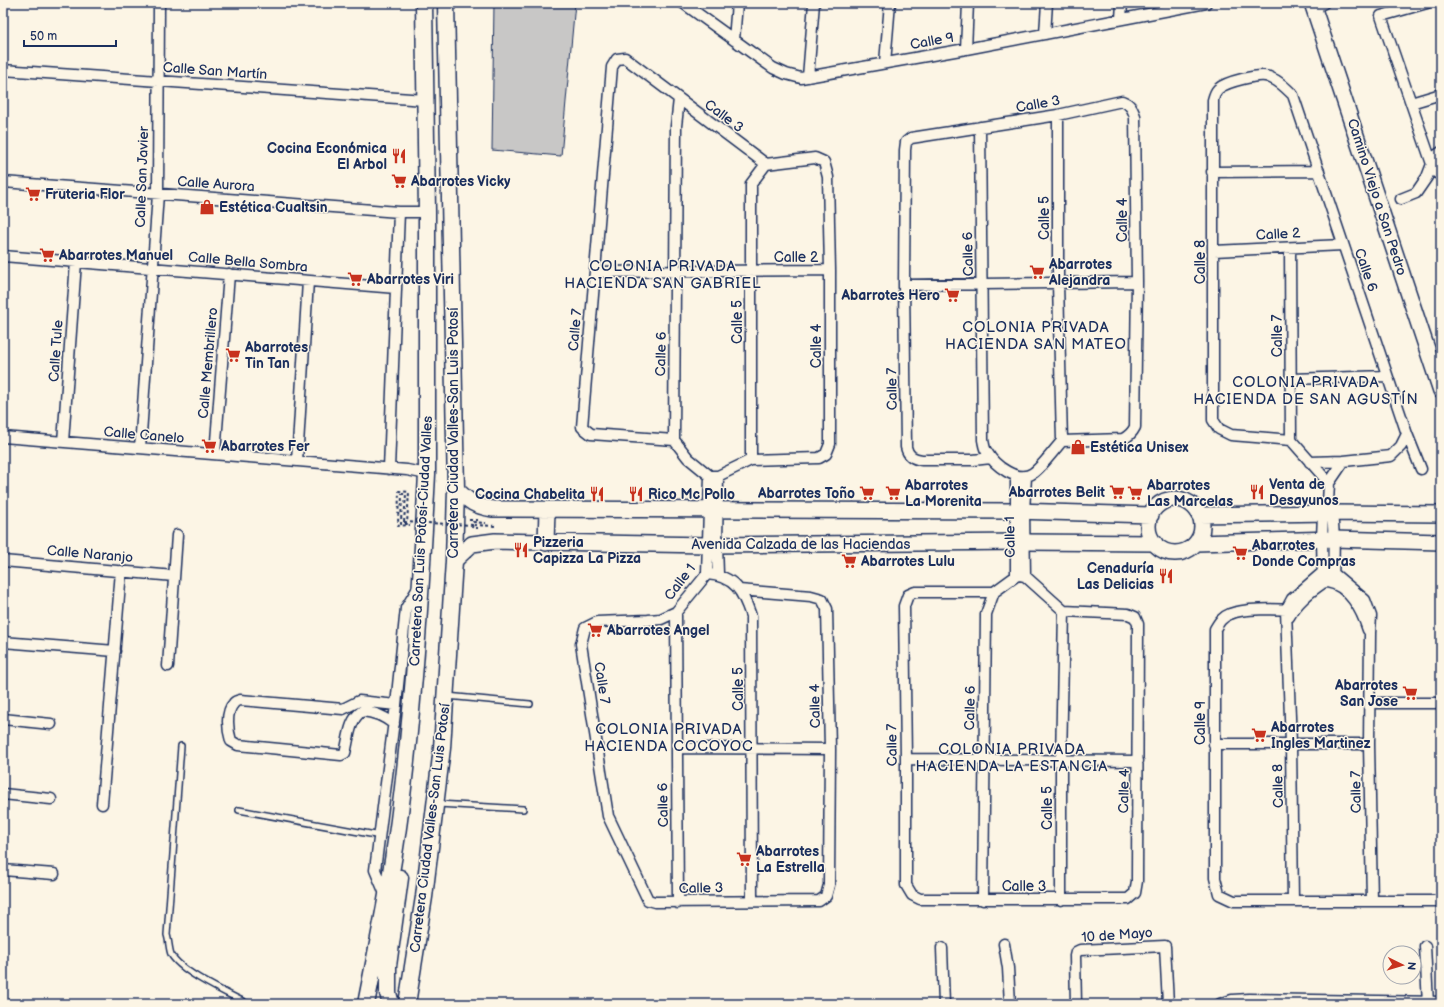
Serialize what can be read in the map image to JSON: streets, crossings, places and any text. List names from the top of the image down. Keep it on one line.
{"streets":{"main road":["Carretera Ciudad Valles-San Luis Potosí","Carretera San Luis Potosí-Ciudad Valles"],"street":["Calle 9","Calle San Martín","Calle 3","Calle San Javier","Calle Aurora","Camino Viejo a San Pedro","Calle 5","Calle 4","Calle 2","Calle 6","Calle Bella Sombra","Calle 8","Calle 7","Calle Tule","Calle Membrillero","Calle Canelo","Calle 1","Avenida Calzada de las Haciendas","Calle Naranjo","10 de Mayo"]},"crossings":[["Calle 9","Calle 8"],["Calle San Martín","Calle San Javier"],["Calle San Martín","Carretera San Luis Potosí-Ciudad Valles"],["Calle 3","Calle 5"],["Calle 3","Calle 4"],["Calle 3","Calle 6"],["Calle 3","Calle 7"],["Calle San Javier","Calle Aurora"],["Calle San Javier","Calle Bella Sombra"],["Calle San Javier","Calle Canelo"],["Calle Aurora","Carretera San Luis Potosí-Ciudad Valles"],["Calle 5","Calle 4"],["Calle 5","Calle 2"],["Calle 5","Calle 1"],["Calle 4","Calle 2"],["Calle 2","Calle 6"],["Calle 2","Calle 8"],["Calle 2","Calle 7"],["Calle 6","Calle 8"],["Calle 6","Calle 7"],["Calle 6","Calle 1"],["Calle Bella Sombra","Calle Tule"],["Calle Bella Sombra","Calle Membrillero"],["Calle 8","Calle 7"],["Calle 7","Calle 1"],["Calle Tule","Calle Canelo"],["Calle Membrillero","Calle Canelo"],["Carretera Ciudad Valles-San Luis Potosí","Avenida Calzada de las Haciendas"],["Calle Canelo","Carretera San Luis Potosí-Ciudad Valles"],["Calle 1","Avenida Calzada de las Haciendas"]],"districts":["COLONIA PRIVADA HACIENDA SAN GABRIEL","COLONIA PRIVADA HACIENDA SAN MATEO","COLONIA PRIVADA HACIENDA DE SAN AGUSTÍN","COLONIA PRIVADA HACIENDA COCOYOC","COLONIA PRIVADA HACIENDA LA ESTANCIA"],"places":{"restaurant":["Cocina Económica El Arbol","Venta de Desayunos","Cocina Chabelita","Rico Mc Pollo","Pizzeria Capizza La Pizza","Cenaduría Las Delicias"],"supermarket":["Abarrotes Vicky","Fruteria Flor","Abarrotes Manuel","Abarrotes Alejandra","Abarrotes Viri","Abarrotes Hero","Abarrotes Tin Tan","Abarrotes Fer","Abarrotes Belit","Abarrotes Toño","Abarrotes La Morenita","Abarrotes Las Marcelas","Abarrotes Donde Compras","Abarrotes Lulu","Abarrotes Angel","Abarrotes San Jose","Abarrotes Ingles Martinez","Abarrotes La Estrella"],"shop":["Estética Cualtsin","Estética Unisex"]},"scale_bar":"50 m","north":"right"}
